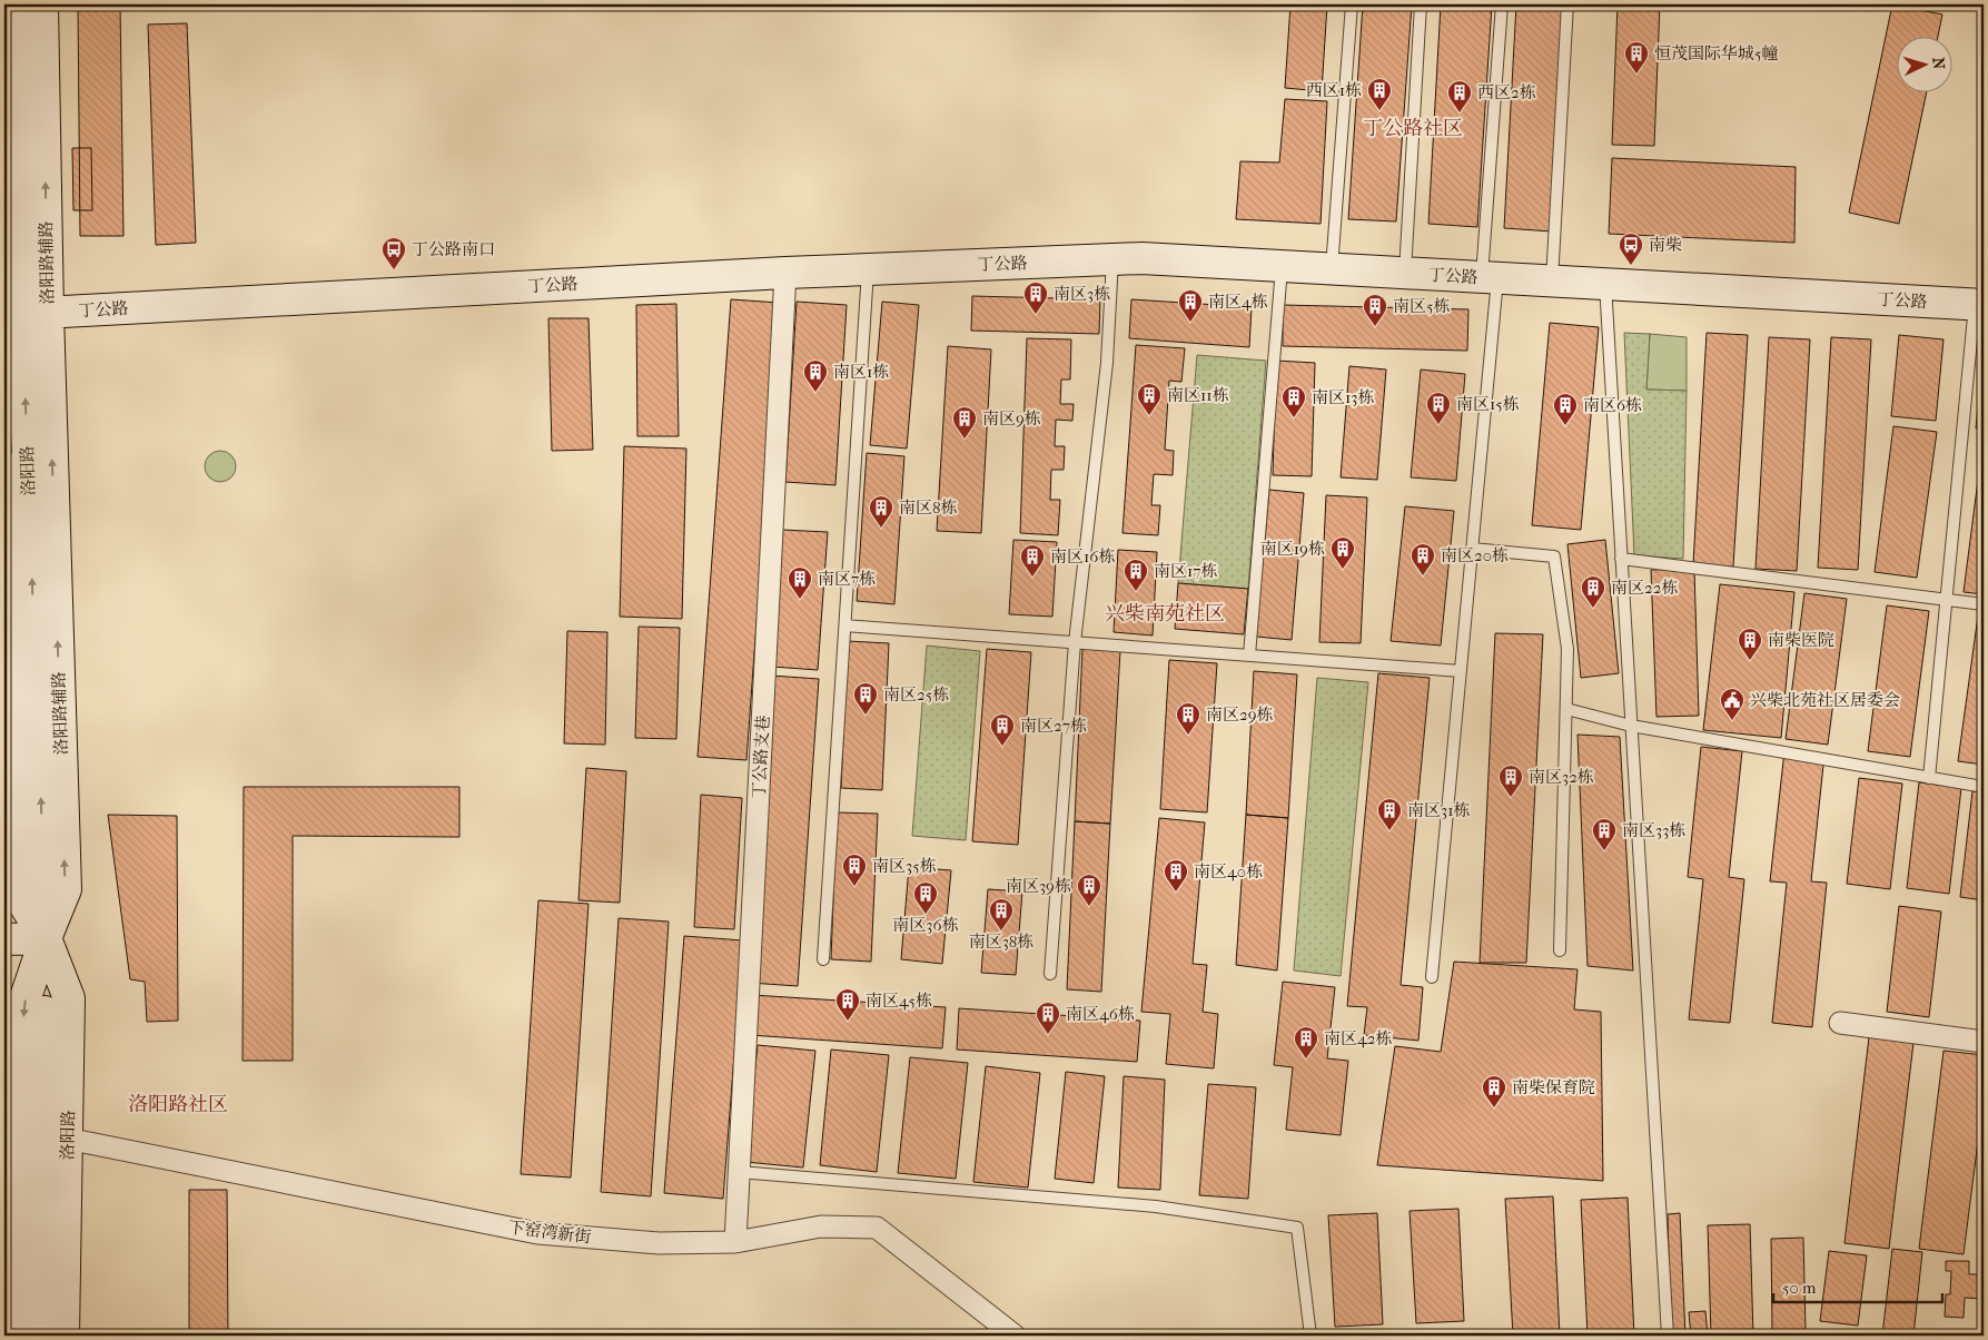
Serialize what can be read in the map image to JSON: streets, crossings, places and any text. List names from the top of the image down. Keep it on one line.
{"streets":{"street":["洛阳路辅路","丁公路","洛阳路","丁公路支巷","下窑湾新街"]},"crossings":[["洛阳路辅路","丁公路"],["洛阳路辅路","洛阳路"],["丁公路","丁公路支巷"],["洛阳路","下窑湾新街"],["丁公路支巷","下窑湾新街"]],"districts":["丁公路社区","兴柴南苑社区","洛阳路社区"],"places":{"building":["恒茂国际华城5幢","西区1栋","西区2栋","南区3栋","南区4栋","南区5栋","南区1栋","南区11栋","南区13栋","南区15栋","南区6栋","南区9栋","南区8栋","南区19栋","南区20栋","南区16栋","南区17栋","南区7栋","南区22栋","南柴医院","南区25栋","南区29栋","南区27栋","南区32栋","南区31栋","南区33栋","南区35栋","南区40栋","南区39栋","南区36栋","南区38栋","南区45栋","南区46栋","南区42栋","南柴保育院"],"bus stop":["南柴","丁公路南口"],"public building":["兴柴北苑社区居委会"]},"scale_bar":"50 m","north":"right"}
